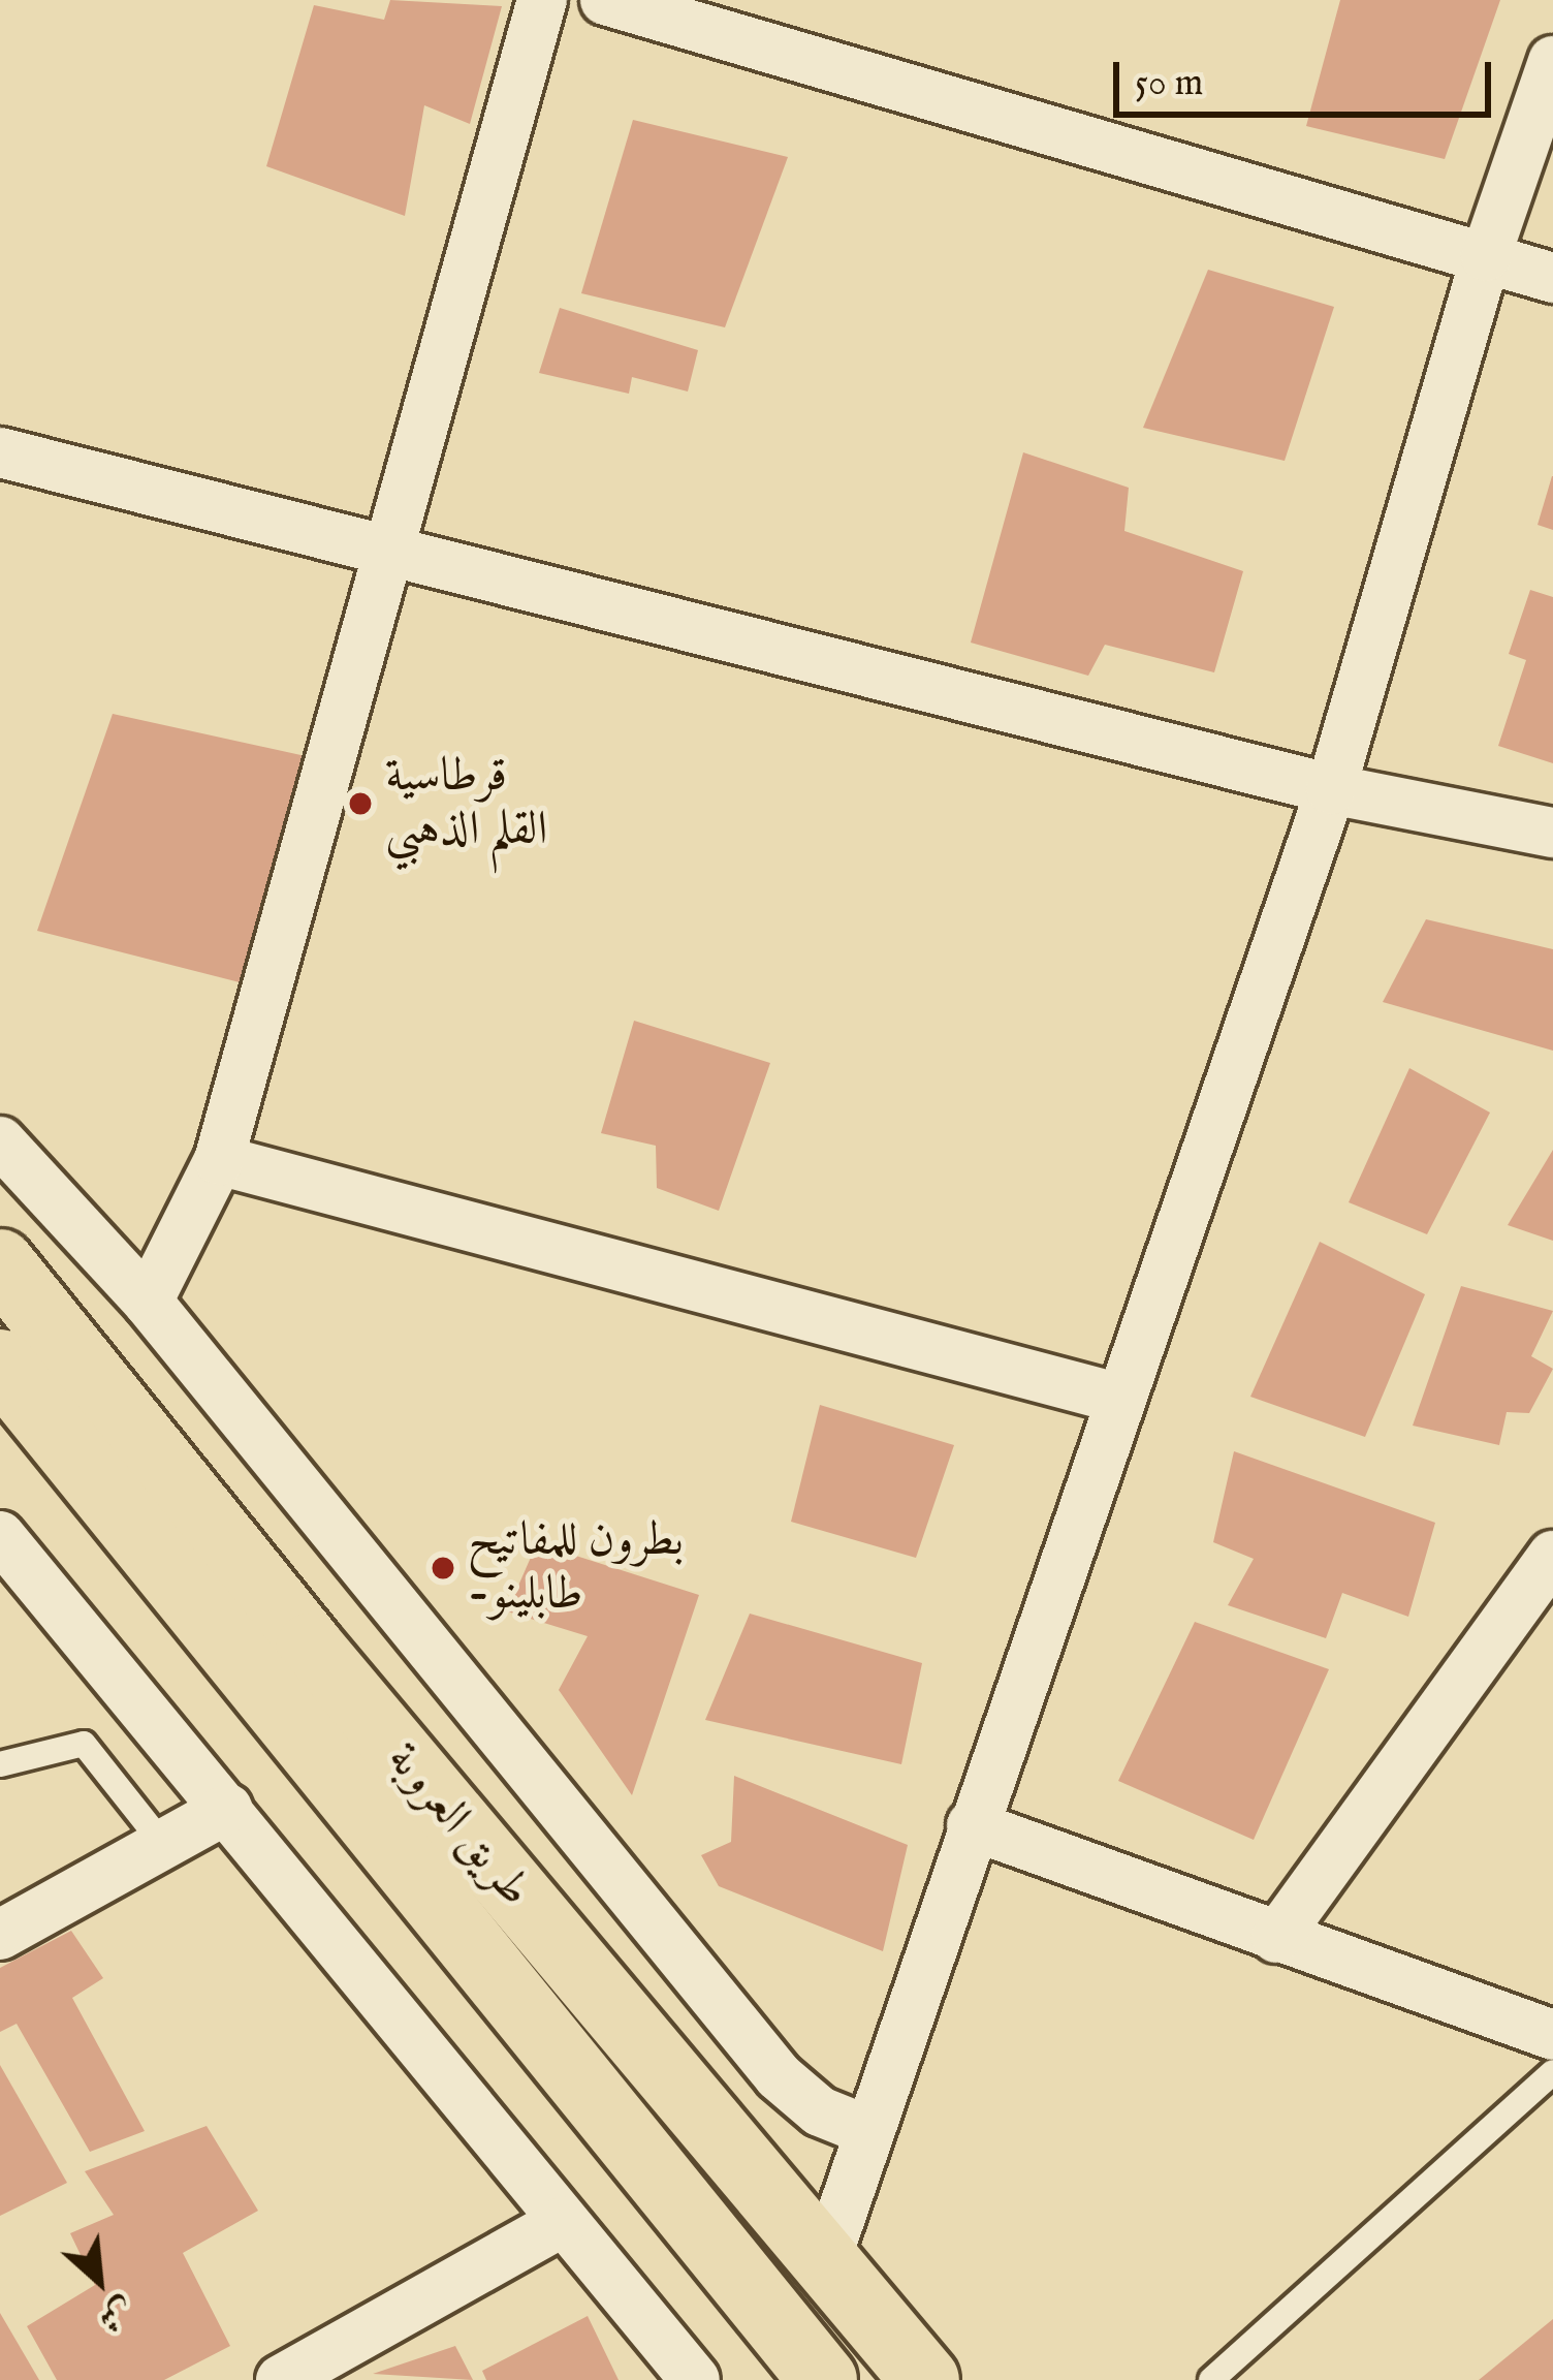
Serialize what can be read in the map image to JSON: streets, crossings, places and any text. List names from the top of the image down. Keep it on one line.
{"streets":{"highway":["طريق العروبة"]},"places":["قرطاسية القلم الذهبي","بطرون للمفاتيح -طابلينو"],"scale_bar":"50 m","north":"bottom right"}
